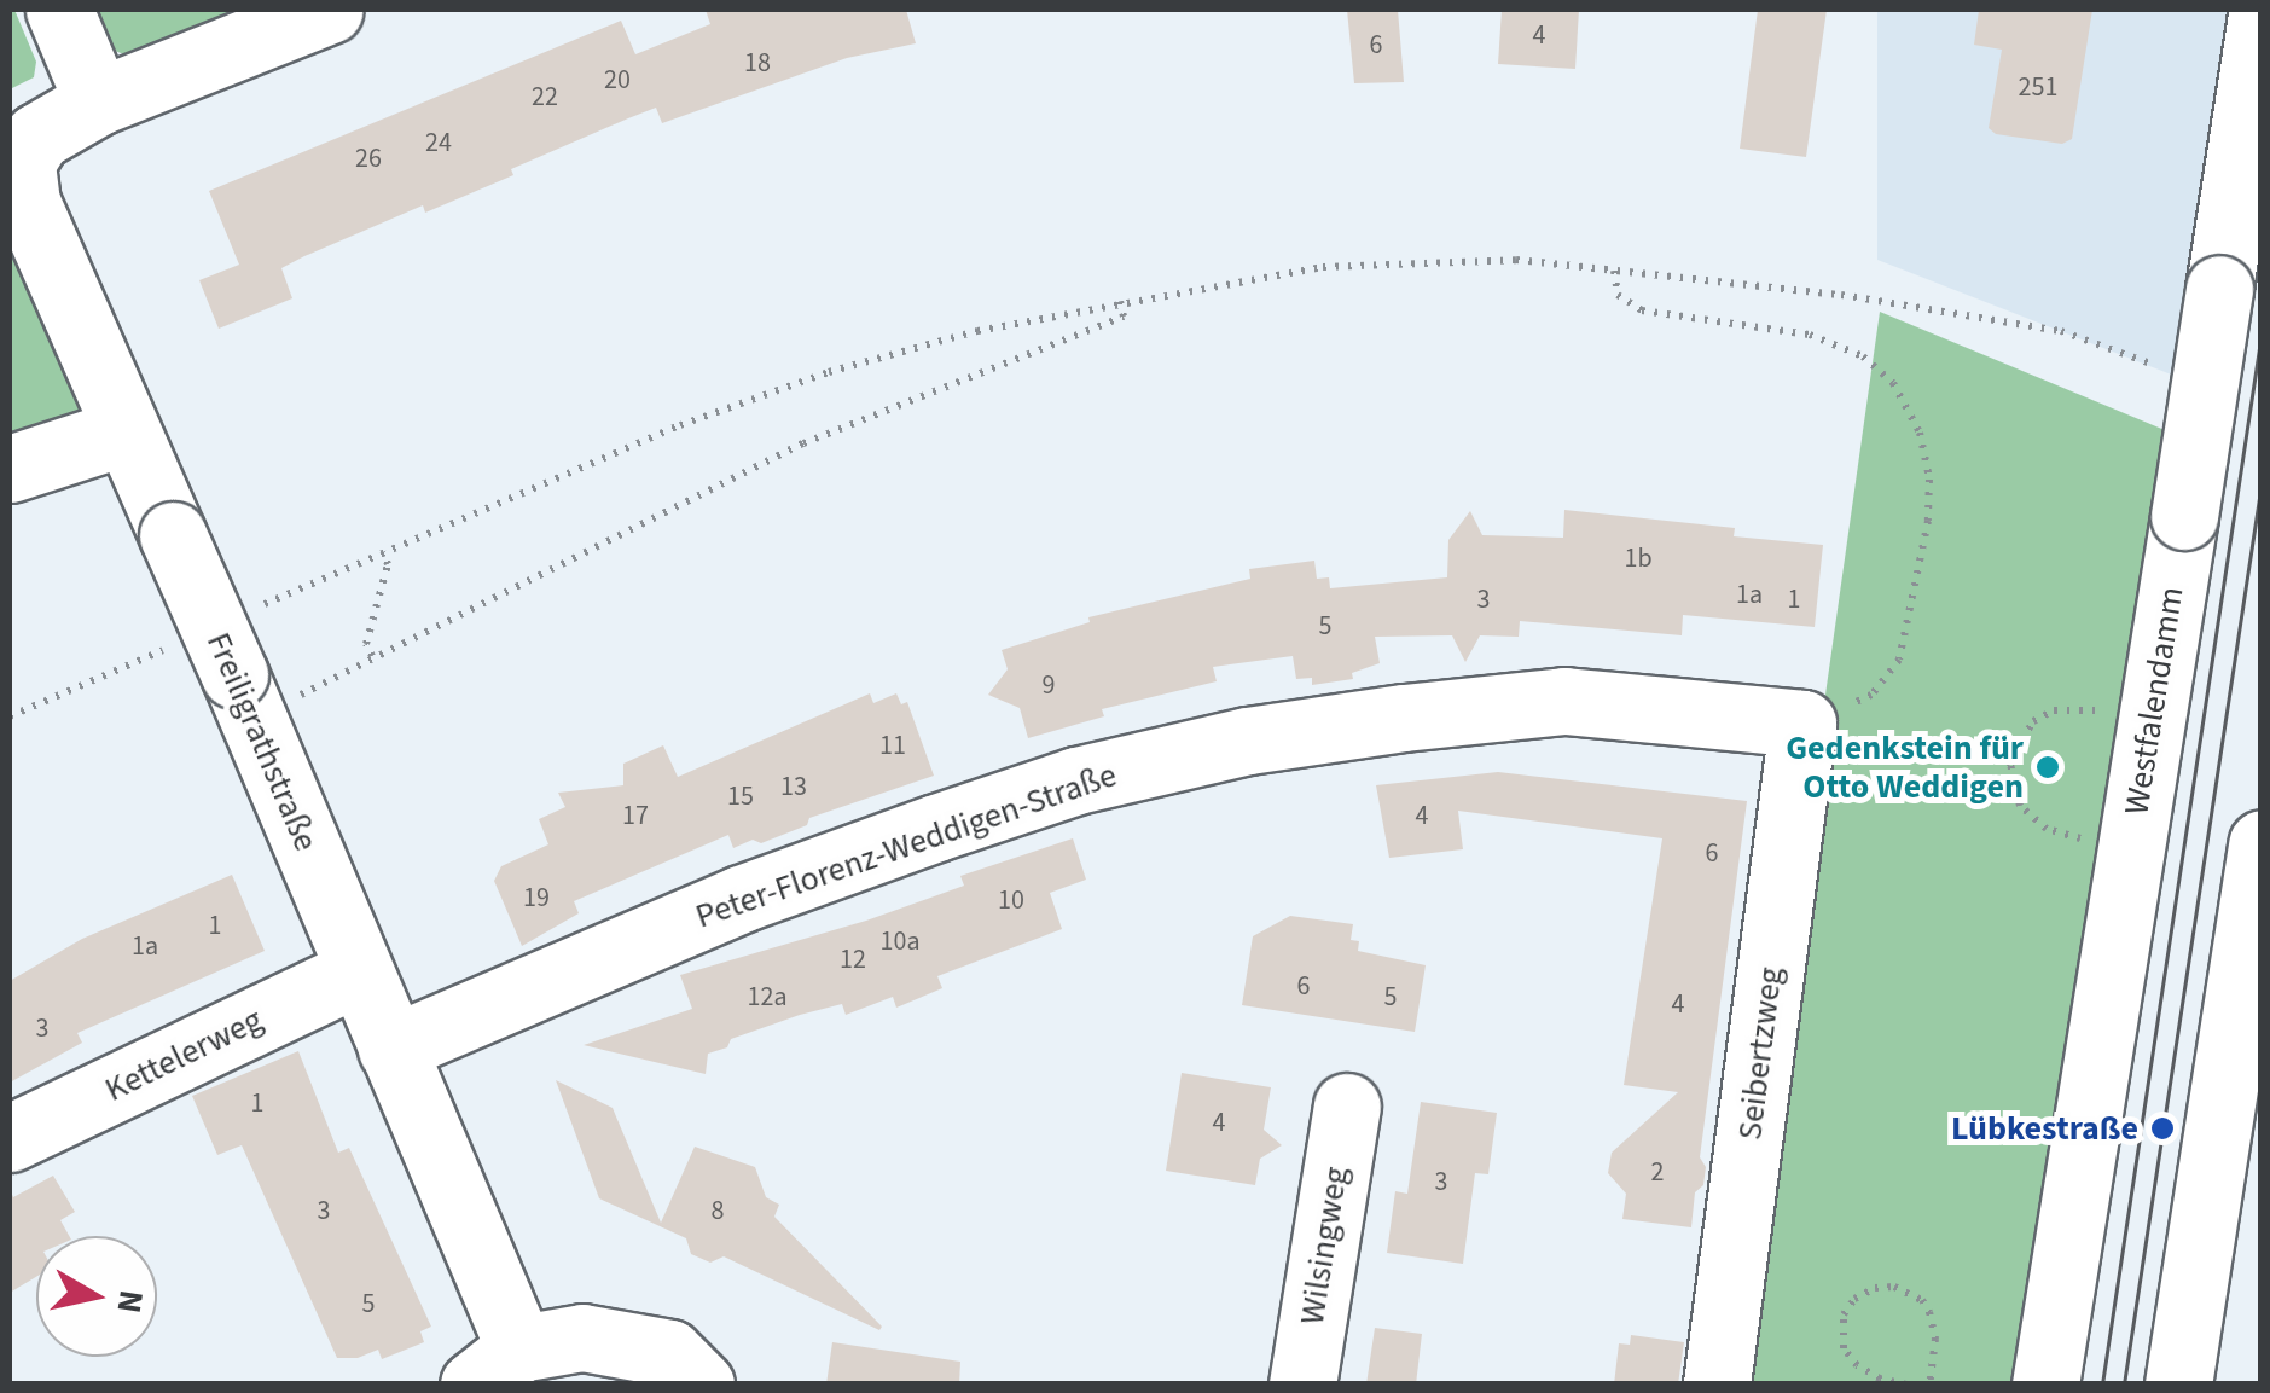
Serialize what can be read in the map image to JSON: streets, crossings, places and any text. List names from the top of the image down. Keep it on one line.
{"streets":{"street":["Westfalendamm","Freiligrathstraße","Peter-Florenz-Weddigen-Straße","Seibertzweg","Kettelerweg","Wilsingweg"]},"crossings":[["Freiligrathstraße","Peter-Florenz-Weddigen-Straße"],["Freiligrathstraße","Kettelerweg"],["Peter-Florenz-Weddigen-Straße","Seibertzweg"]],"places":["Gedenkstein für Otto Weddigen","Lübkestraße"],"house_numbers":["4","6","18","20","251","22","24","26","1b","1a","3","1","5","9","11","13","15","17","4","6","19","10","1","10a","1a","12","6","12a","5","4","3","1","4","2","3","3","8","5"],"north":"right"}
